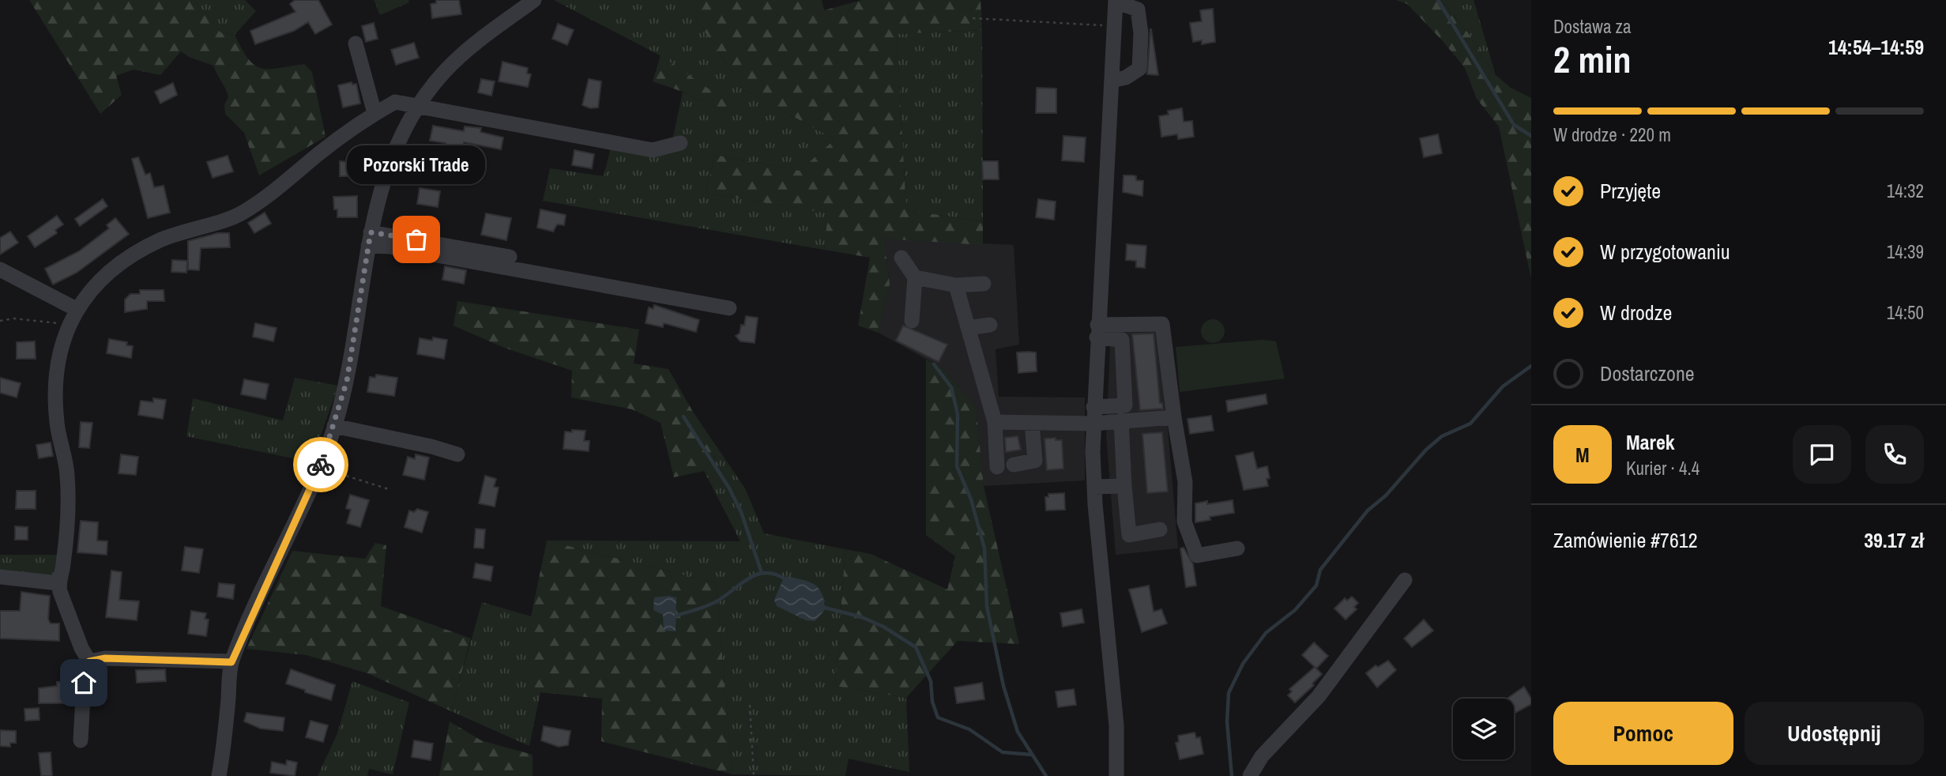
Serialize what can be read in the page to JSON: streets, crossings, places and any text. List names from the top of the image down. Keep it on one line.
{"places":["Pozorski Trade"],"page":{"heading":["2 min","Dostawa za","14:54–14:59"],"panel":["Marek","Kurier · 4.4","Zamówienie #7612","39.17 zł"],"bar":"W drodze · 220 m","bubble":"Pozorski Trade","list":[["Przyjęte","14:32"],["W przygotowaniu","14:39"],["W drodze","14:50"],"Dostarczone"],"round":"M","buttons":["Pomoc","Udostępnij"]}}
